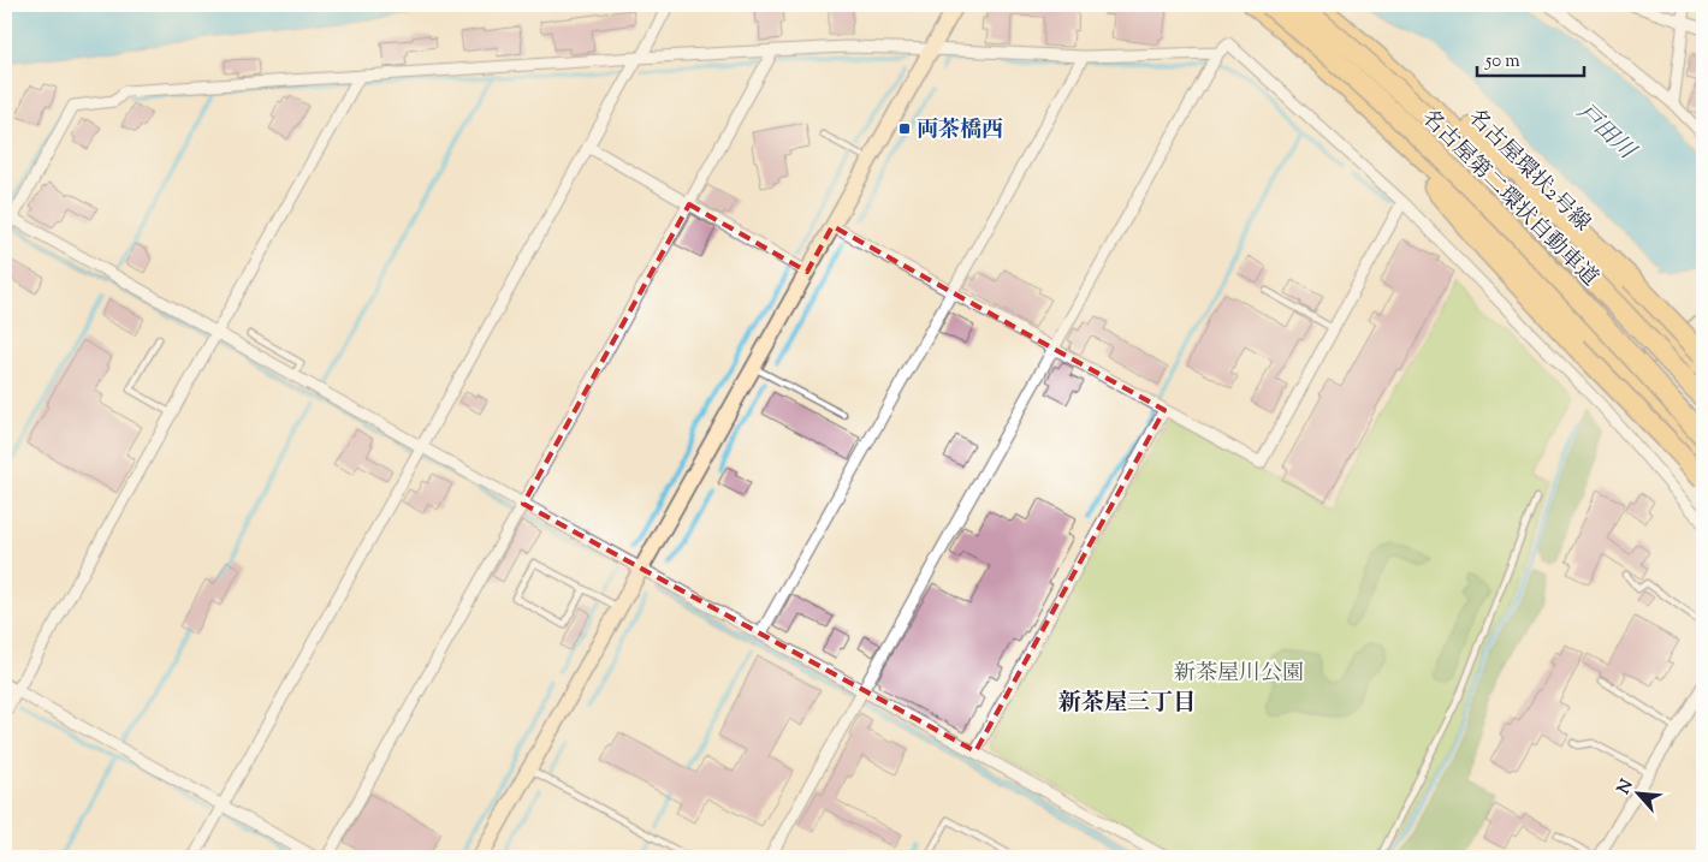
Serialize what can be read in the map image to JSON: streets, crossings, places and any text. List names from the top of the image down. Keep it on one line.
{"streets":{"highway":["名古屋環状2号線","名古屋第二環状自動車道"]},"districts":["新茶屋三丁目"],"water":["戸田川"],"parks":["新茶屋川公園"],"places":{"transit":["両茶橋西"]},"scale_bar":"50 m","north":"top left"}
